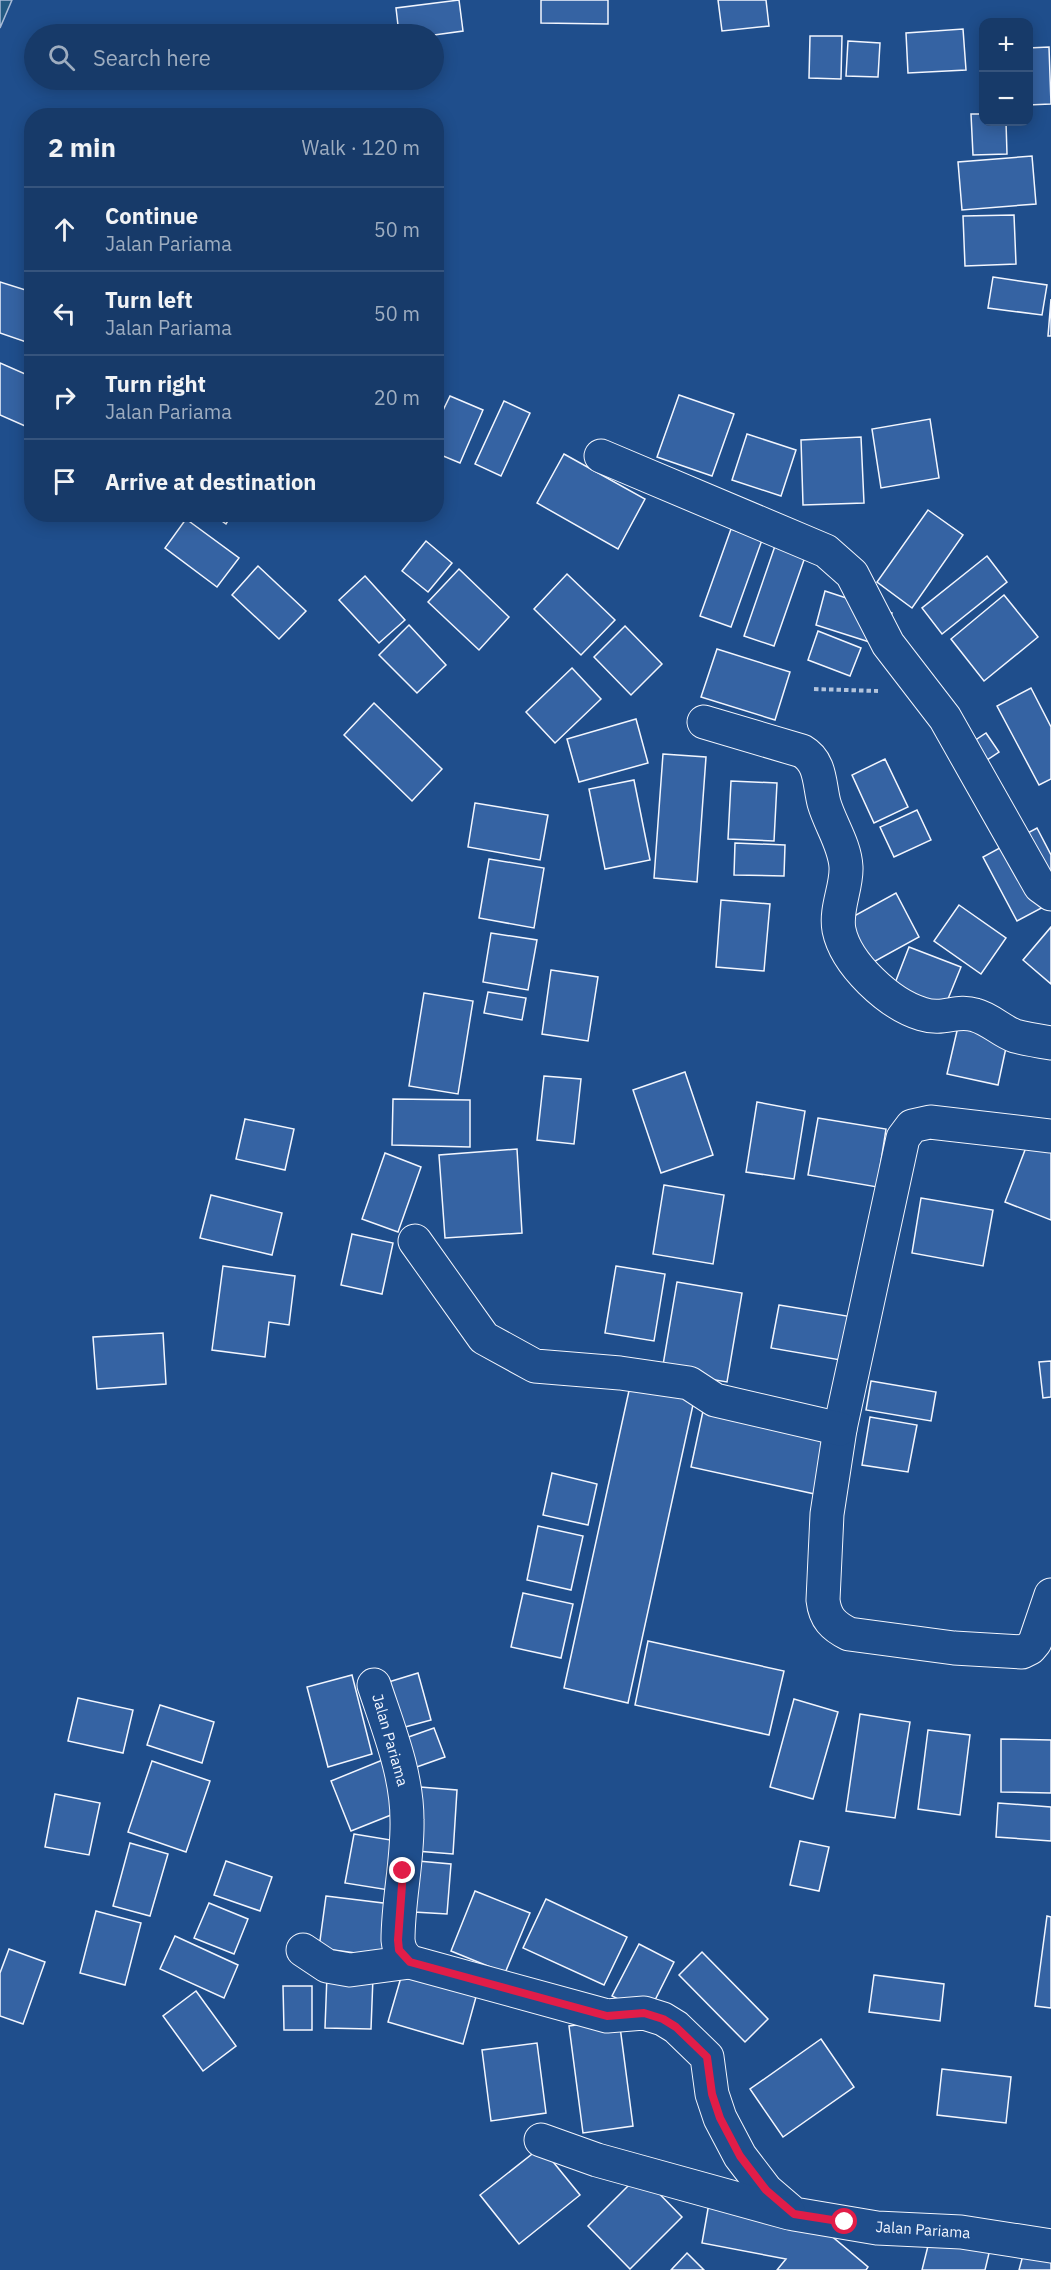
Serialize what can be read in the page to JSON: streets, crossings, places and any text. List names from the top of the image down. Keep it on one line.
{"streets":{"street":["Jalan Pariama"]},"page":{"map_buttons":["+","−"],"search":"Search here","heading":["2 min","Walk · 120 m"],"list":[["Continue","Jalan Pariama","50 m"],["Turn left","Jalan Pariama","50 m"],["Turn right","Jalan Pariama","20 m"],"Arrive at destination"]}}
